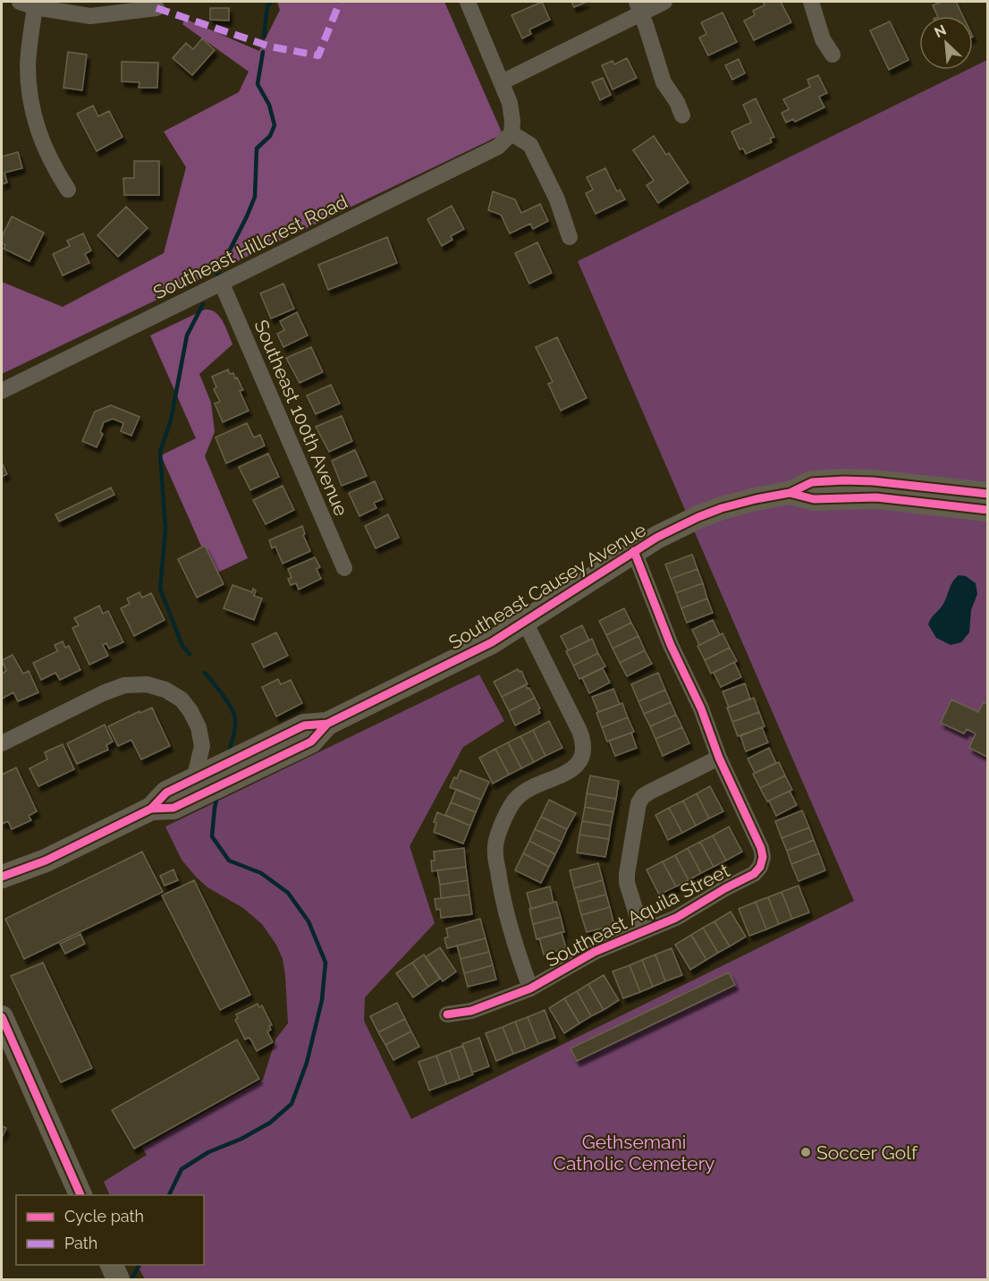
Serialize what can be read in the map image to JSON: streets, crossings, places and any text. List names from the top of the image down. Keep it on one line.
{"streets":{"street":["Southeast Hillcrest Road","Southeast 100th Avenue","Southeast Causey Avenue","Southeast Aquila Street"]},"crossings":[["Southeast Hillcrest Road","Southeast 100th Avenue"],["Southeast Causey Avenue","Southeast Aquila Street"]],"parks":["Gethsemani Catholic Cemetery"],"places":["Soccer Golf"],"legend":["Cycle path","Path"],"north":"top left"}
